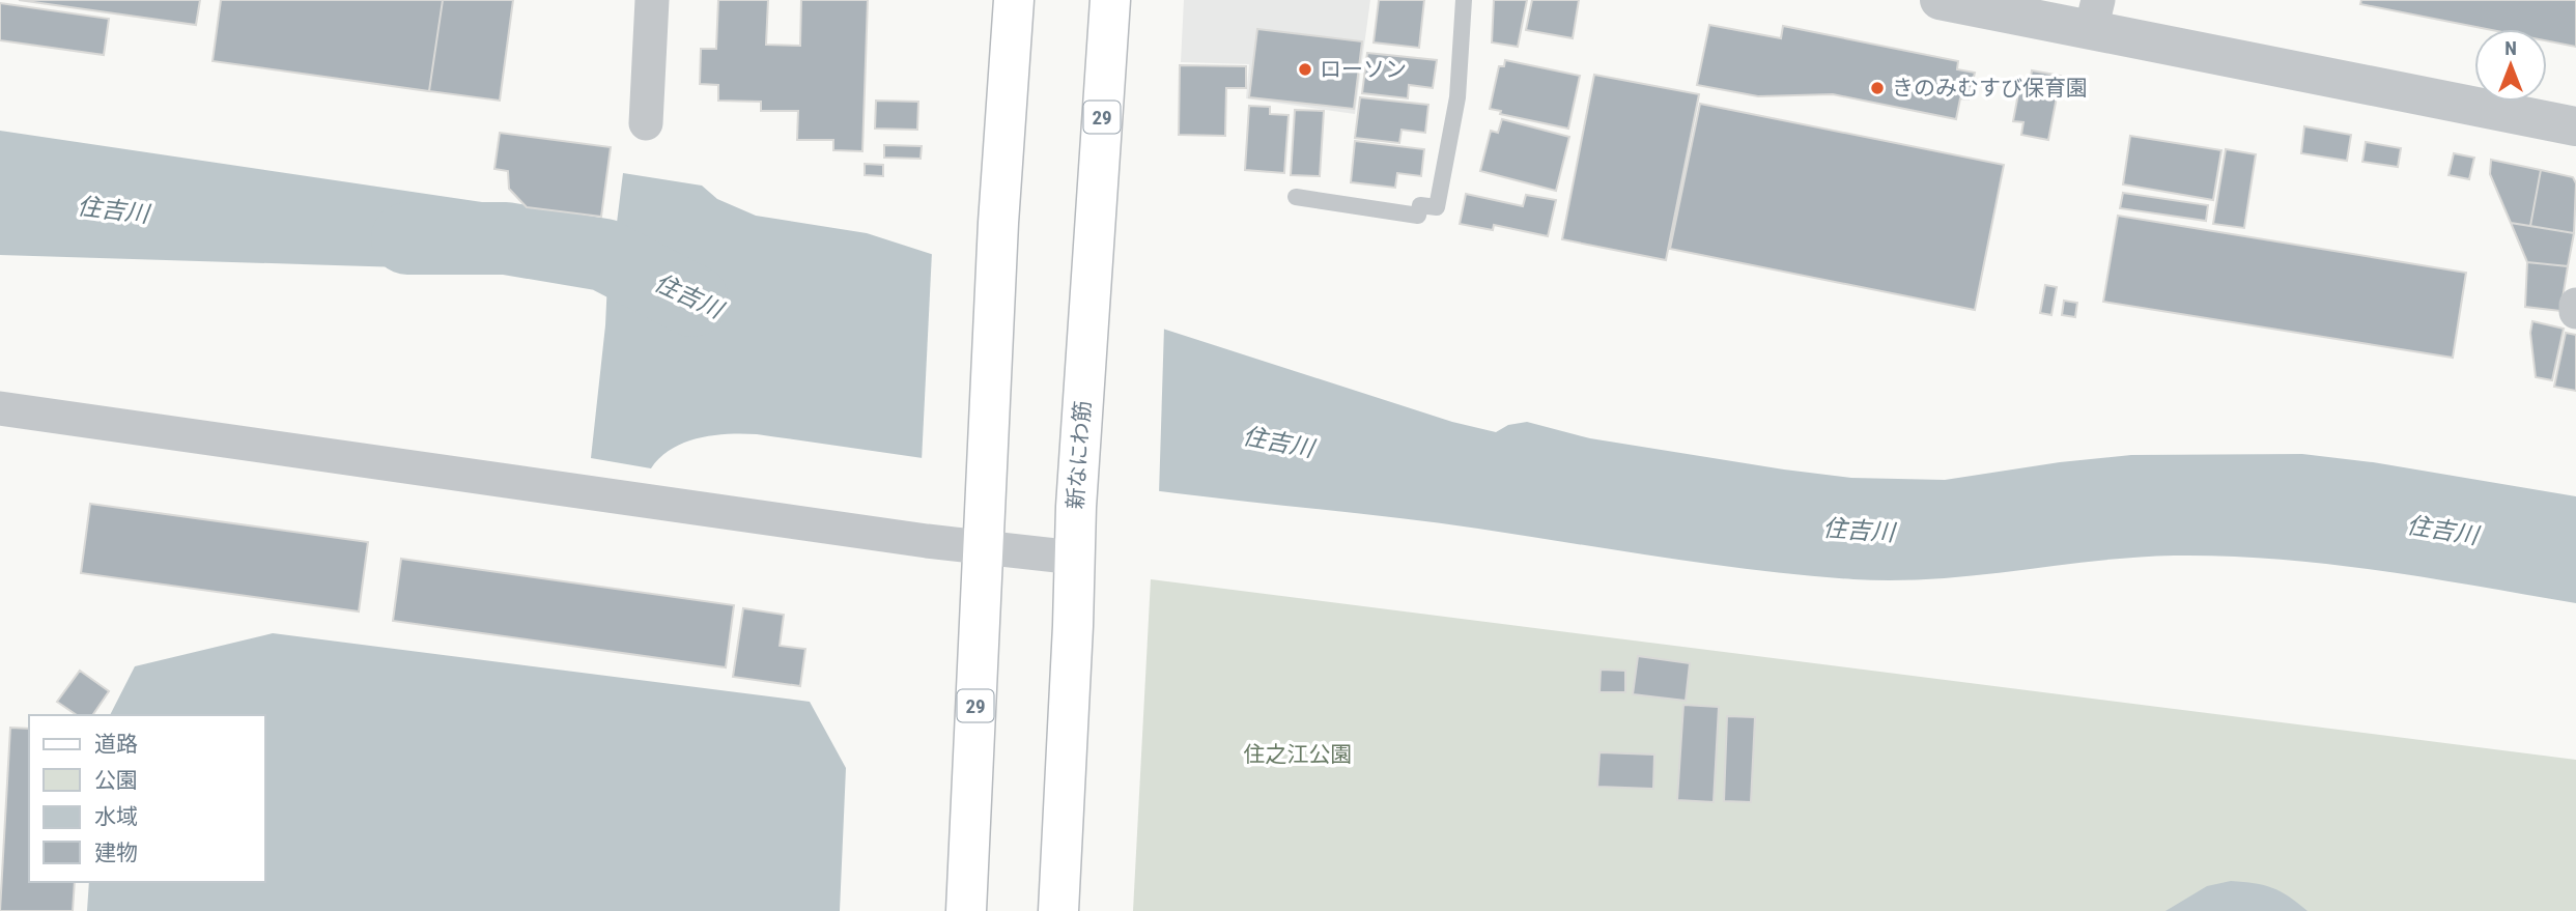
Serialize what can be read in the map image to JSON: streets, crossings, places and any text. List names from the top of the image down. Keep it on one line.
{"streets":{"main road":["29","新なにわ筋"]},"water":["住吉川"],"parks":["住之江公園"],"places":["ローソン","きのみむすび保育園"],"legend":["道路","公園","水域","建物"],"north":"top"}
